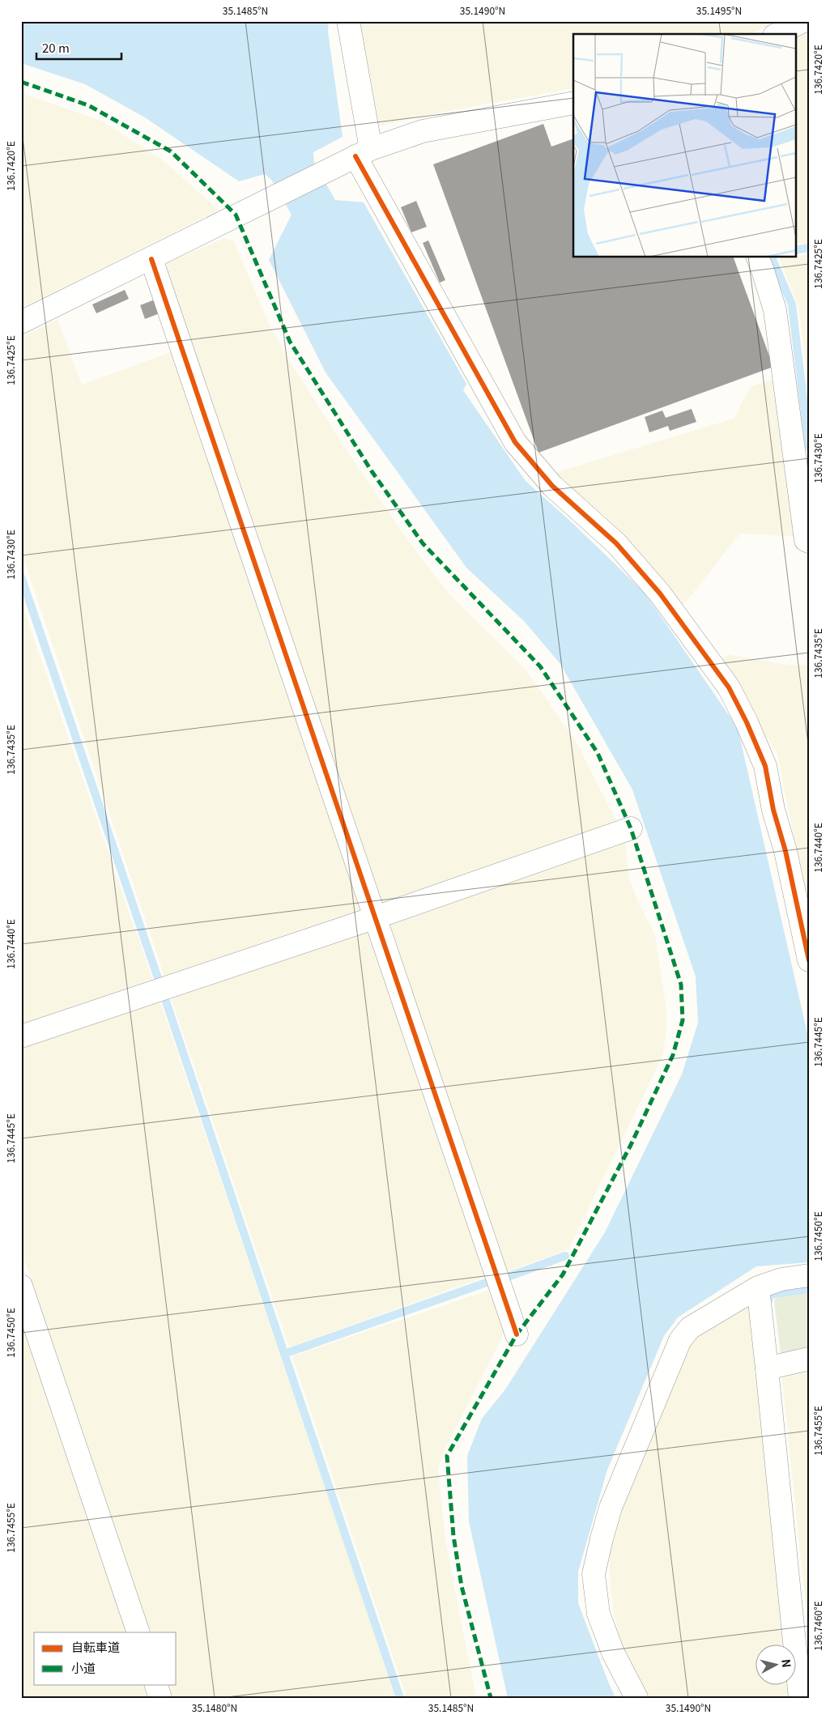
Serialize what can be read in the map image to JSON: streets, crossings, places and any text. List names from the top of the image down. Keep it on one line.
{"legend":["自転車道","小道"],"scale_bar":"20 m","north":"right","coordinates":["35.1485°N","35.1490°N","35.1495°N","136.7420°E","136.7425°E","136.7430°E","136.7435°E","136.7440°E","136.7445°E","136.7450°E","136.7455°E","136.7460°E","35.1480°N"]}
